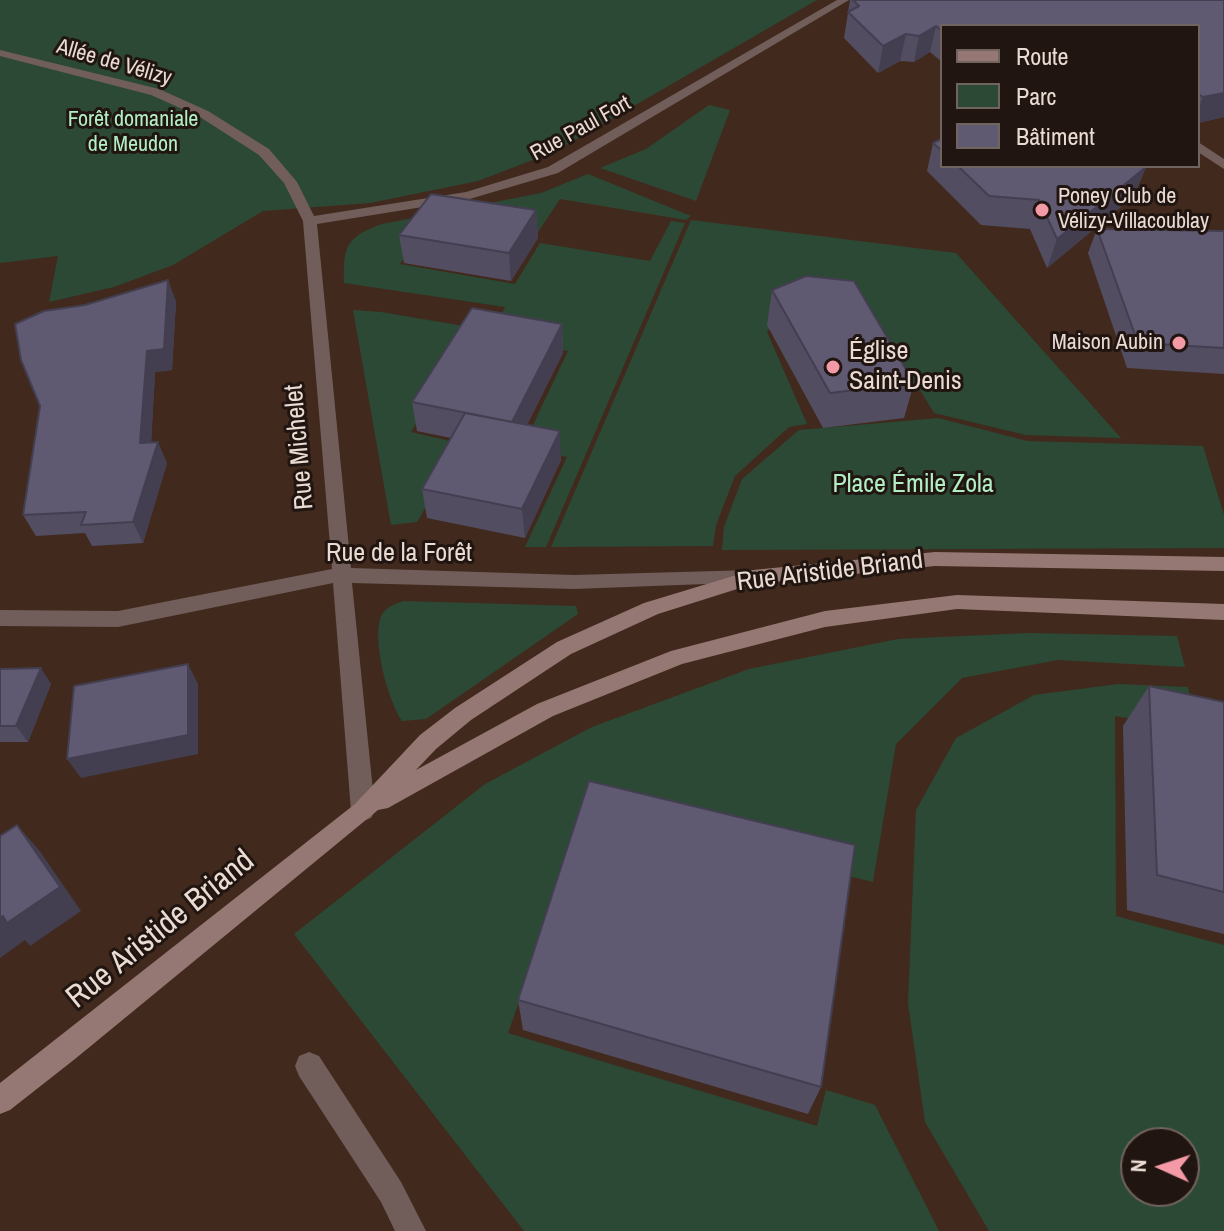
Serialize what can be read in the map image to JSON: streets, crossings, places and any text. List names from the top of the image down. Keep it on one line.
{"streets":{"street":["Allée de Vélizy","Rue Paul Fort","Rue Michelet","Rue de la Forêt","Rue Aristide Briand"]},"crossings":[["Allée de Vélizy","Rue Paul Fort"],["Allée de Vélizy","Rue Michelet"],["Rue Paul Fort","Rue Michelet"],["Rue Michelet","Rue de la Forêt"],["Rue Michelet","Rue Aristide Briand"],["Rue de la Forêt","Rue Aristide Briand"]],"parks":["Forêt domaniale de Meudon","Place Émile Zola"],"places":["Poney Club de Vélizy-Villacoublay","Maison Aubin","Église Saint-Denis"],"legend":["Route","Parc","Bâtiment"],"north":"left"}
